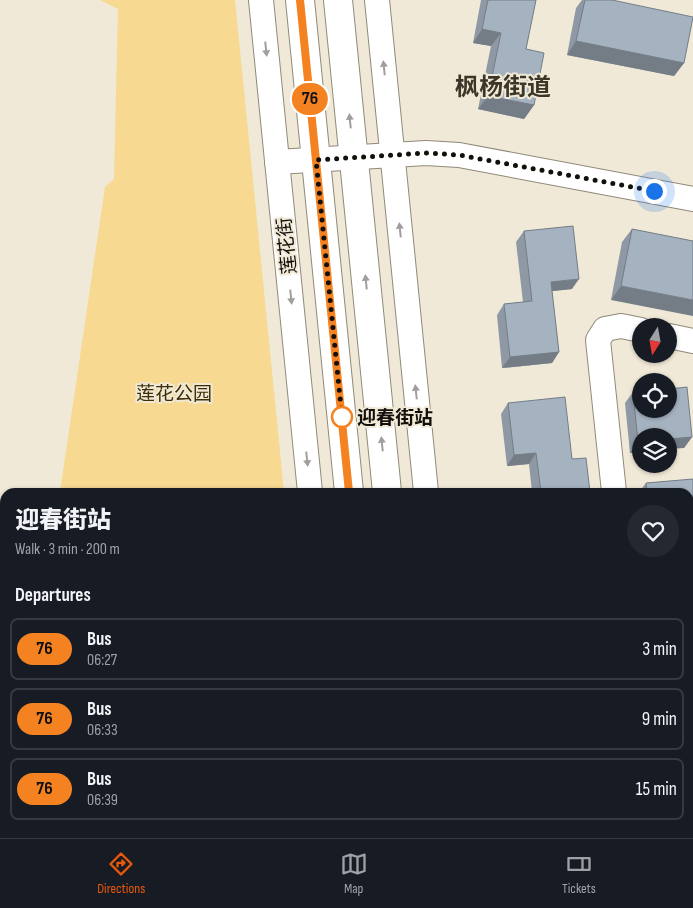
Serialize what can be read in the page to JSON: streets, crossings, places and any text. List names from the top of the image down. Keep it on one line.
{"streets":{"main road":["莲花街"]},"districts":["枫杨街道"],"parks":["莲花公园"],"places":["迎春街站"],"lines":["bus line 76"],"north":"bottom","page":{"on_map":"76","heading":[["迎春街站","Walk · 3 min · 200 m"],"Departures"],"list":[{"mark":"76","name":"Bus","note":"06:27","value":"3 min"},{"mark":"76","name":"Bus","note":"06:33","value":"9 min"},{"mark":"76","name":"Bus","note":"06:39","value":"15 min"}],"tabs":["Directions","Map","Tickets"]}}
